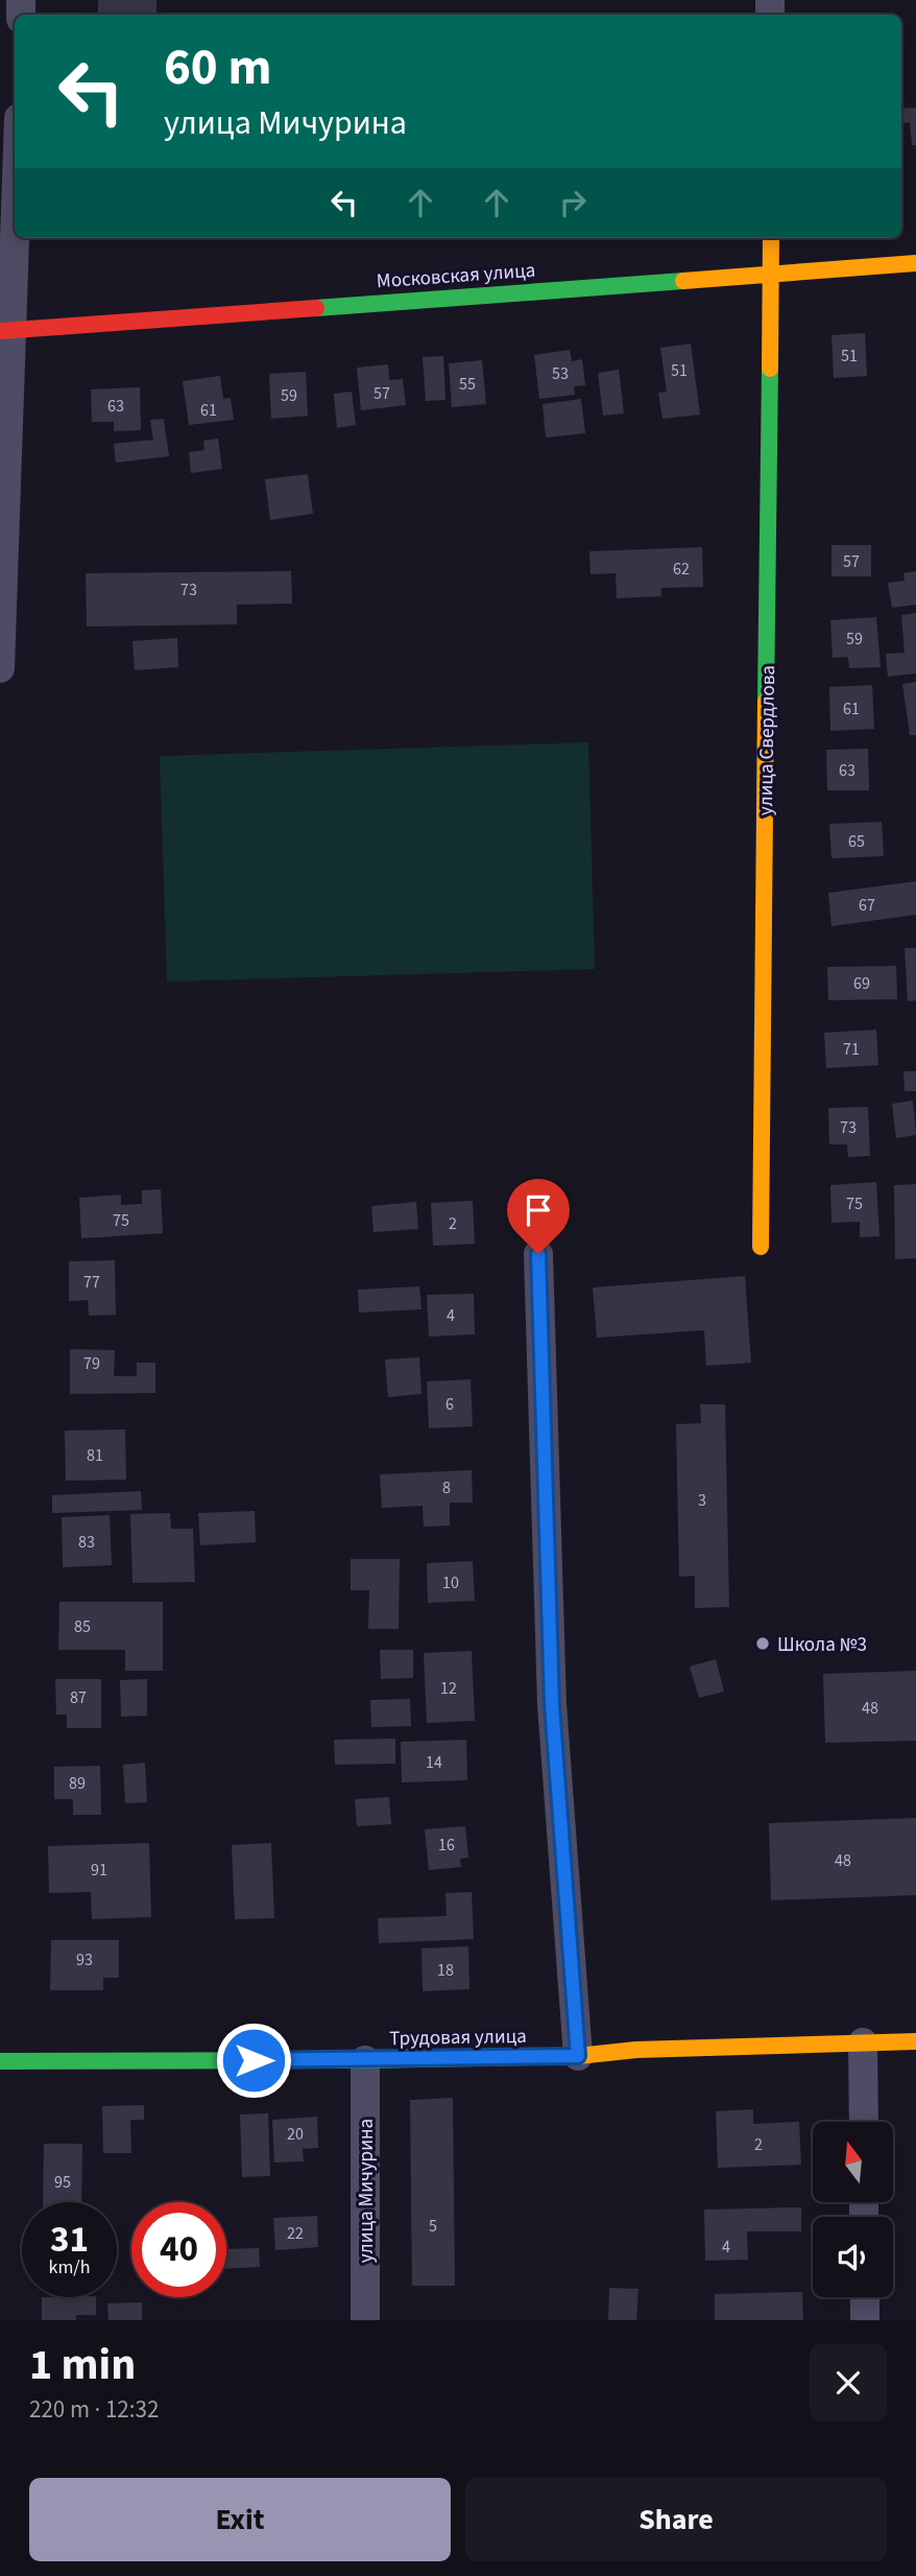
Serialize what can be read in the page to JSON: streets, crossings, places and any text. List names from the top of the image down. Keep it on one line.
{"streets":{"street":["Московская улица","улица Свердлова","Трудовая улица","улица Мичурина"]},"crossings":[["Московская улица","улица Свердлова"],["Трудовая улица","улица Мичурина"]],"places":["Школа №3"],"house_numbers":["51","51","53","55","57","59","63","61","57","62","73","59","61","63","65","67","69","71","73","75","75","2","77","4","79","6","81","8","3","83","10","85","12","87","48","14","89","16","48","91","93","18","20","2","95","5","22","4"],"north":"top","page":{"turn":["60 m","улица Мичурина"],"speed":"31 km/h","limit":"40","heading":["1 min","220 m · 12:32"],"buttons":["Exit","Share"]}}
